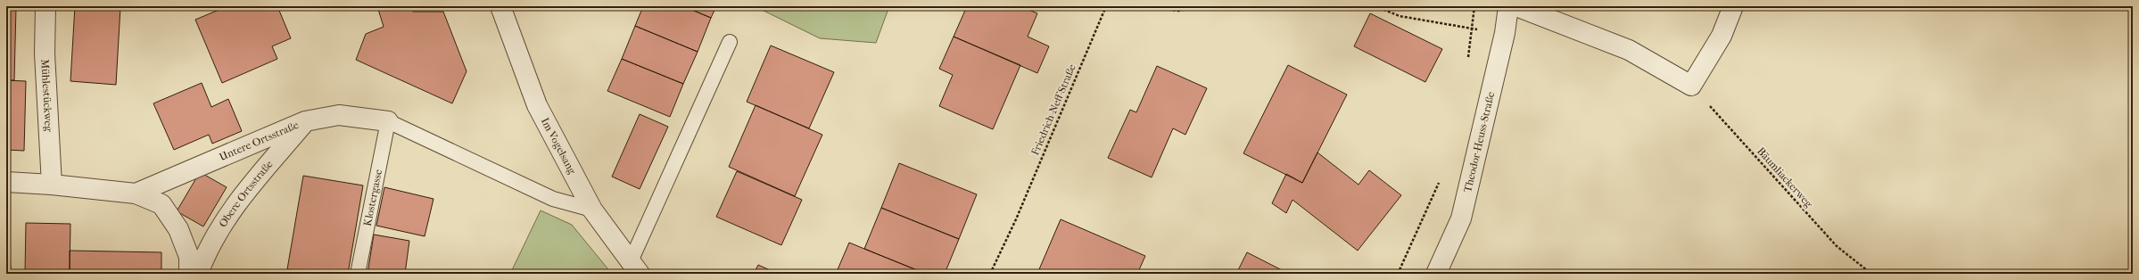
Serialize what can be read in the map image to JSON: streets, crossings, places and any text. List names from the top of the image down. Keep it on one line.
{"streets":{"street":["Mühlestückweg","Untere Ortsstraße","Theodor-Heuss-Straße","Im Vogelsang","Obere Ortsstraße"],"lane":["Klostergasse"],"path":["Friedrich-Neff-Straße","Bäumliackerweg"]},"crossings":[["Mühlestückweg","Untere Ortsstraße"],["Untere Ortsstraße","Obere Ortsstraße"],["Untere Ortsstraße","Klostergasse"]]}
